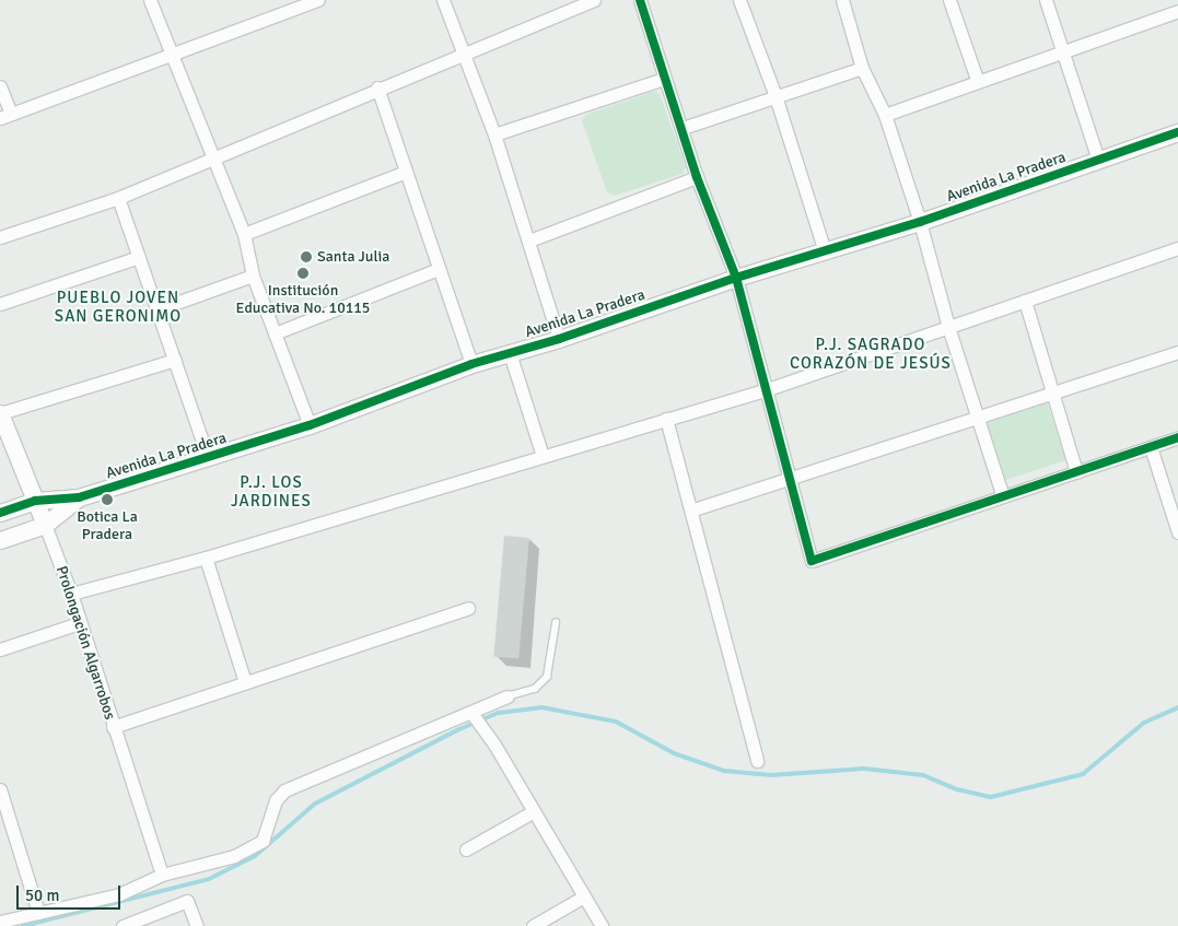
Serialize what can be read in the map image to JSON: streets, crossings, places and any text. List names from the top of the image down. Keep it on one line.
{"streets":{"street":["Avenida La Pradera","Prolongación Algarrobos"]},"crossings":[["Avenida La Pradera","Prolongación Algarrobos"]],"districts":["PUEBLO JOVEN SAN GERONIMO","P.J. SAGRADO CORAZÓN DE JESÚS","P.J. LOS JARDINES"],"places":["Santa Julia","Institución Educativa No. 10115","Botica La Pradera"],"scale_bar":"50 m"}
